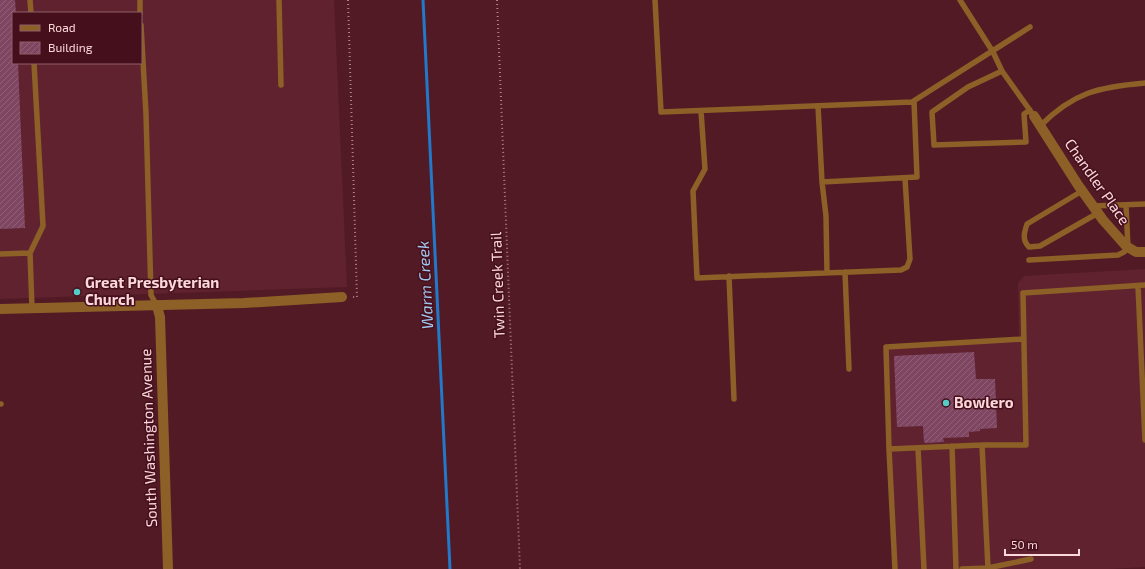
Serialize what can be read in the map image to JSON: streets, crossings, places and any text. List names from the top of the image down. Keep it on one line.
{"streets":{"street":["Chandler Place","South Washington Avenue"],"path":["Twin Creek Trail"]},"water":["Warm Creek"],"places":["Great Presbyterian Church","Bowlero"],"legend":["Road","Building"],"scale_bar":"50 m"}
